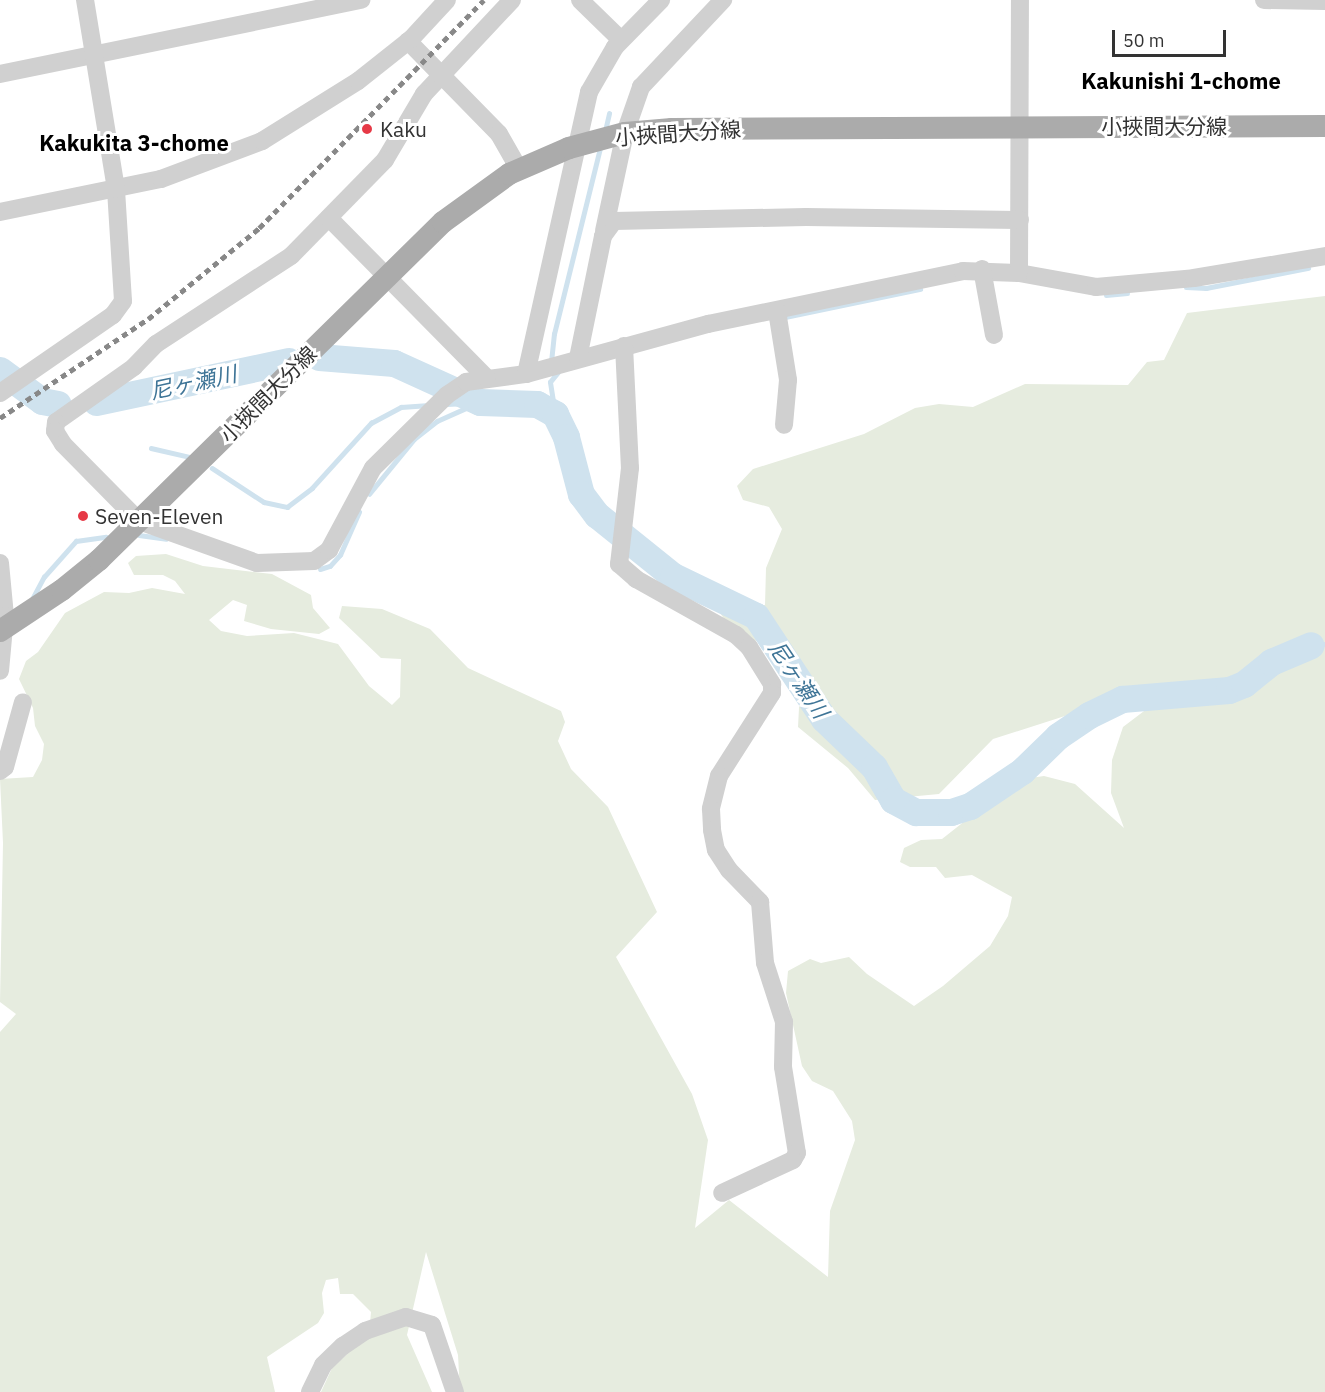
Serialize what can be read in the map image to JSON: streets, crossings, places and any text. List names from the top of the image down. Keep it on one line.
{"streets":{"main road":["小挾間大分線"]},"districts":["Kakunishi 1-chome","Kakukita 3-chome"],"water":["尼ヶ瀬川"],"places":["Kaku","Seven-Eleven"],"scale_bar":"50 m"}
